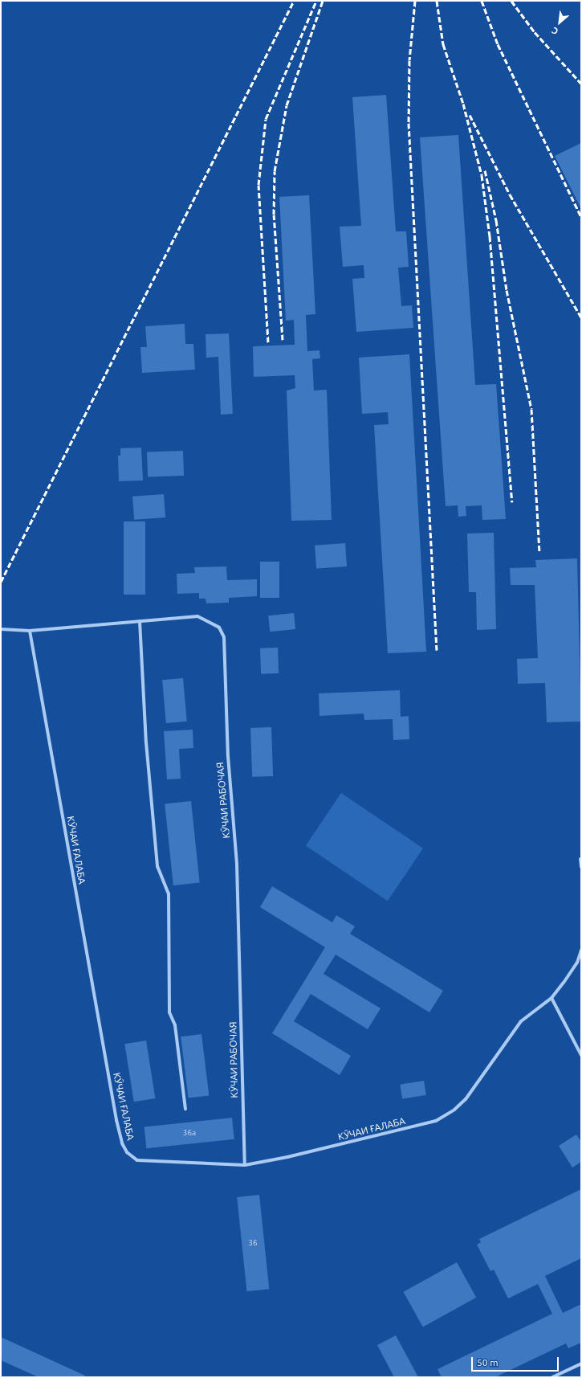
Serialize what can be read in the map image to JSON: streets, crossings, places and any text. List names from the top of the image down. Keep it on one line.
{"streets":{"street":["КӮЧАИ РАБОЧАЯ","КӮЧАИ ҒАЛАБА"]},"crossings":[["КӮЧАИ РАБОЧАЯ","КӮЧАИ ҒАЛАБА"]],"house_numbers":["36а","36"],"scale_bar":"50 m","north":"bottom left"}
